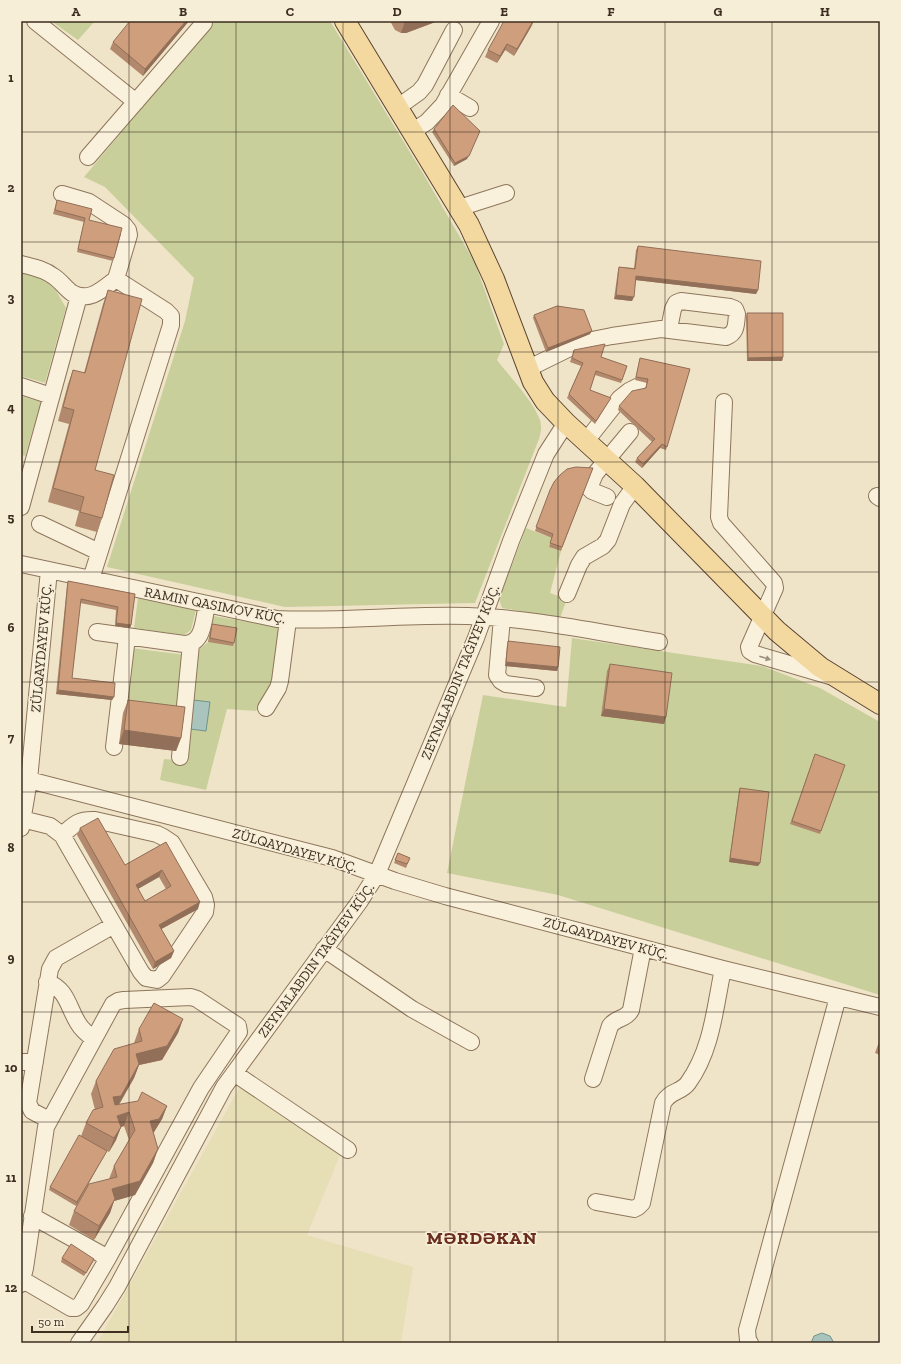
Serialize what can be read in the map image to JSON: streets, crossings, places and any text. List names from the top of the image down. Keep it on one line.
{"streets":{"street":["ZÜLQAYDAYEV KÜÇ."]},"districts":["MƏRDƏKAN"],"scale_bar":"50 m","grid":{"columns":["A","B","C","D","E","F","G","H"],"rows":["1","2","3","4","5","6","7","8","9","10","11","12"]}}
